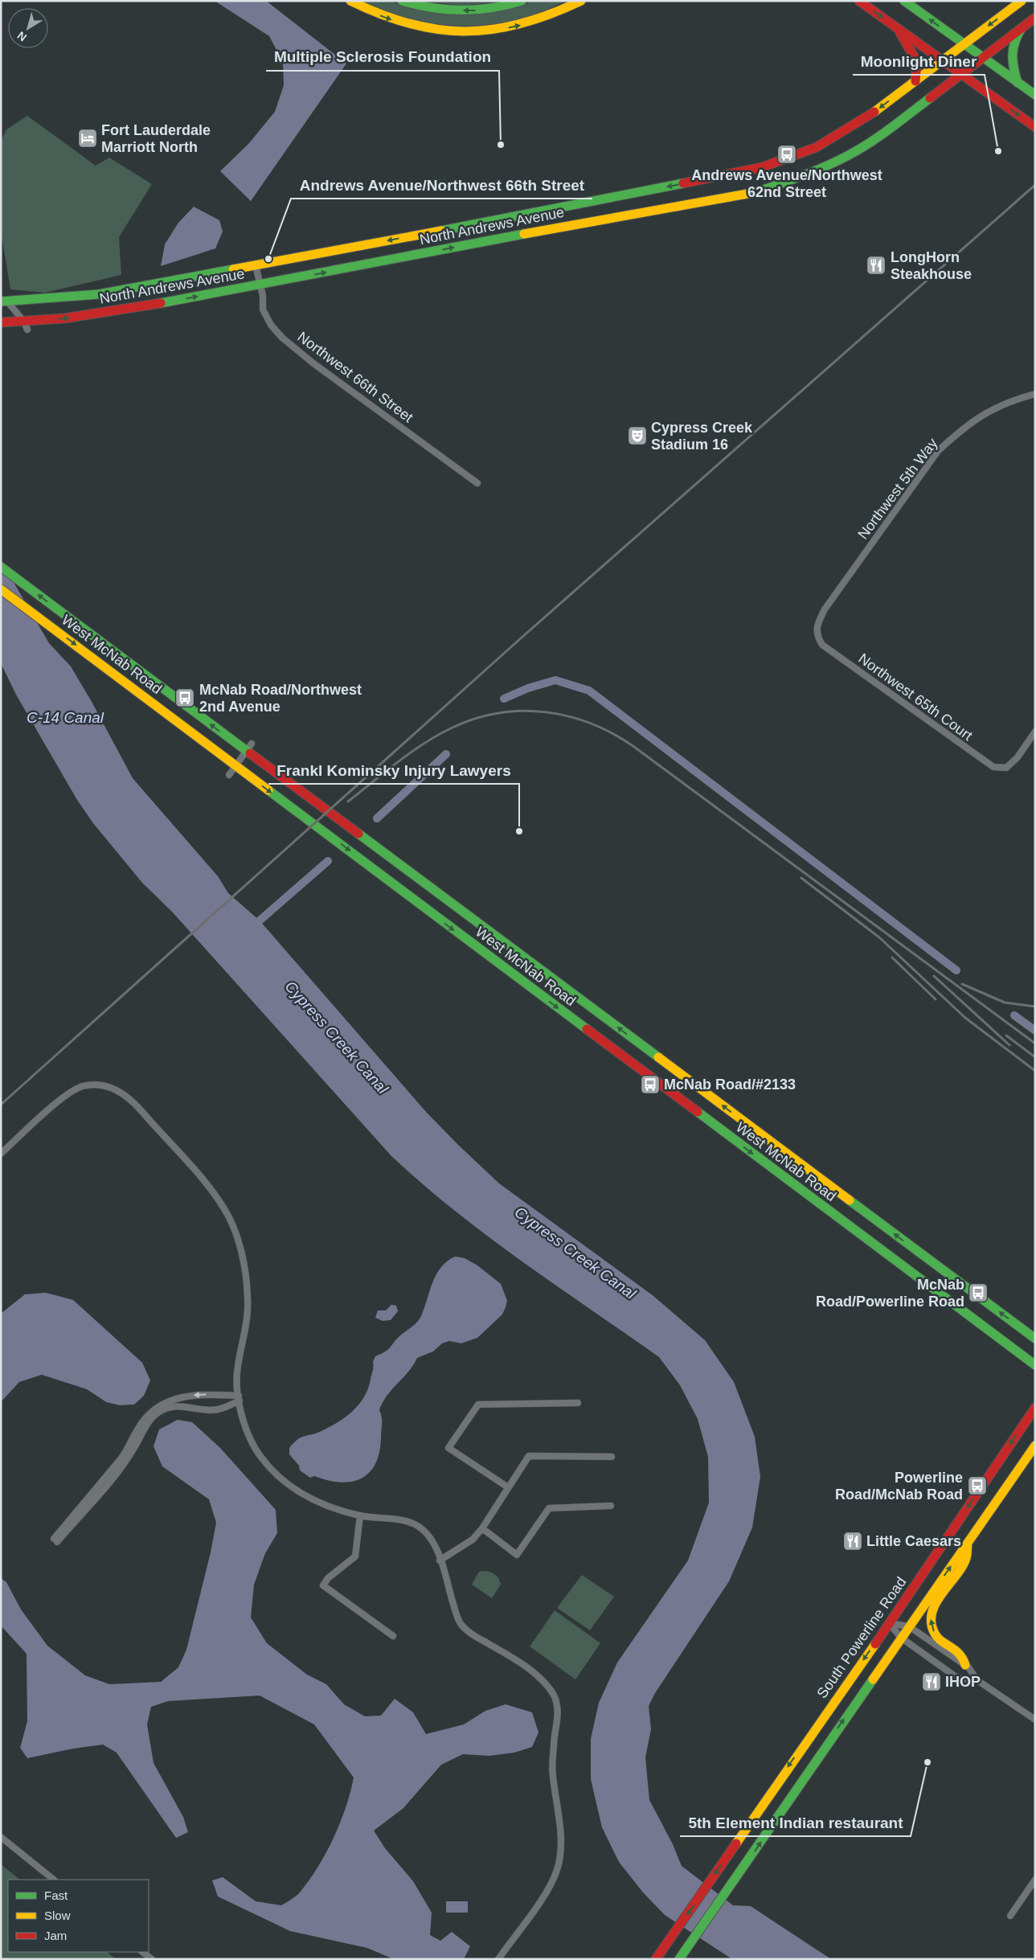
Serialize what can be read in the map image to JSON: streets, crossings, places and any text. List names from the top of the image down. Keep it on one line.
{"streets":{"main road":["North Andrews Avenue","West McNab Road","South Powerline Road"],"street":["Northwest 66th Street","Northwest 5th Way","Northwest 65th Court"]},"crossings":[["North Andrews Avenue","Northwest 66th Street"],["Northwest 5th Way","Northwest 65th Court"]],"water":["C-14 Canal","Cypress Creek Canal"],"places":{"hotel":["Fort Lauderdale Marriott North"],"other":["Multiple Sclerosis Foundation","Moonlight Diner","Andrews Avenue/Northwest 66th Street","Frankl Kominsky Injury Lawyers","5th Element Indian restaurant"],"bus stop":["Andrews Avenue/Northwest 62nd Street","McNab Road/Northwest 2nd Avenue","McNab Road/#2133","McNab Road/Powerline Road","Powerline Road/McNab Road"],"restaurant":["LongHorn Steakhouse","Little Caesars","IHOP"],"theatre":["Cypress Creek Stadium 16"]},"legend":["Fast","Slow","Jam"],"north":"bottom left"}
